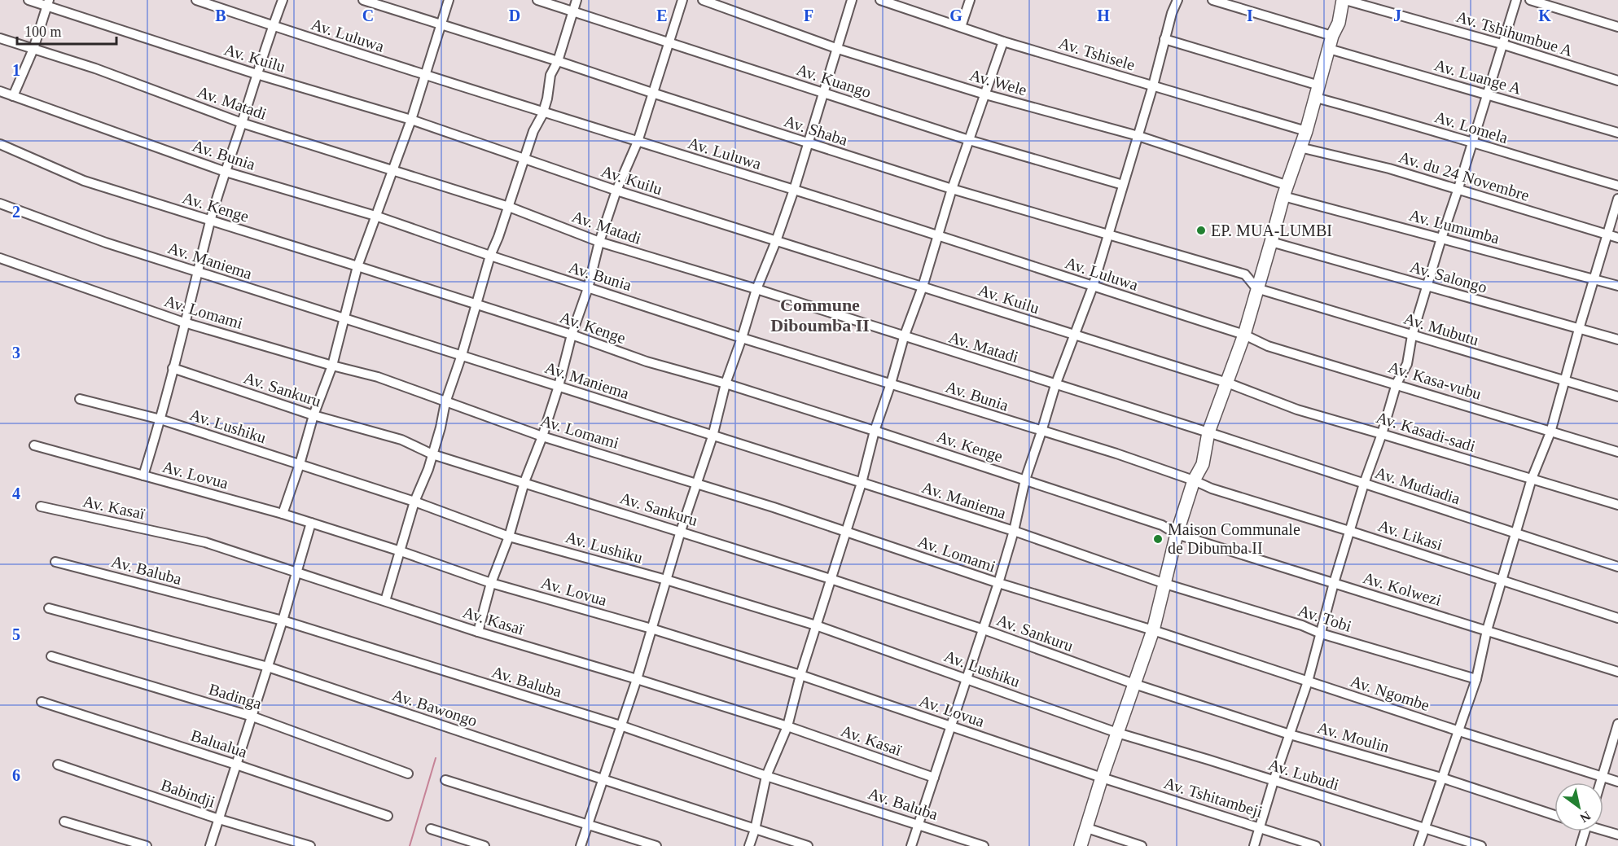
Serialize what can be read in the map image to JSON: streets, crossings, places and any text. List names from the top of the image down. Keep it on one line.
{"streets":{"street":["Av. Tshihumbue A","Av. Luluwa","Av. Tshisele","Av. Kuilu","Av. Luange A","Av. Kuango","Av. Wele","Av. Matadi","Av. Lomela","Av. Shaba","Av. Bunia","Av. du 24 Novembre","Av. Kenge","Av. Lumumba","Av. Maniema","Av. Salongo","Av. Lomami","Av. Mubutu","Av. Kasa-vubu","Av. Sankuru","Av. Lushiku","Av. Kasadi-sadi","Av. Lovua","Av. Mudiadia","Av. Kasaï","Av. Likasi","Av. Baluba","Av. Kolwezi","Av. Tobi","Av. Ngombe","Badinga","Av. Bawongo","Av. Moulin","Balualua","Av. Lubudi","Babindji","Av. Tshitambeji"]},"crossings":[["Av. Luluwa","Av. Kasa-vubu"],["Av. Kuilu","Av. Kasadi-sadi"],["Av. Wele","Av. Lumumba"],["Av. Matadi","Av. Mudiadia"],["Av. Shaba","Av. Mubutu"],["Av. Bunia","Av. Likasi"],["Av. Kenge","Av. Kolwezi"],["Av. Maniema","Av. Tobi"],["Av. Lomami","Av. Ngombe"],["Av. Sankuru","Av. Moulin"],["Av. Lushiku","Av. Lubudi"],["Av. Lovua","Av. Tshitambeji"]],"districts":["Commune Diboumba II"],"places":["EP. MUA-LUMBI","Maison Communale de Dibumba II"],"scale_bar":"100 m","north":"bottom right","grid":{"columns":["B","C","D","E","F","G","H","I","J","K"],"rows":["1","2","3","4","5","6"]}}
